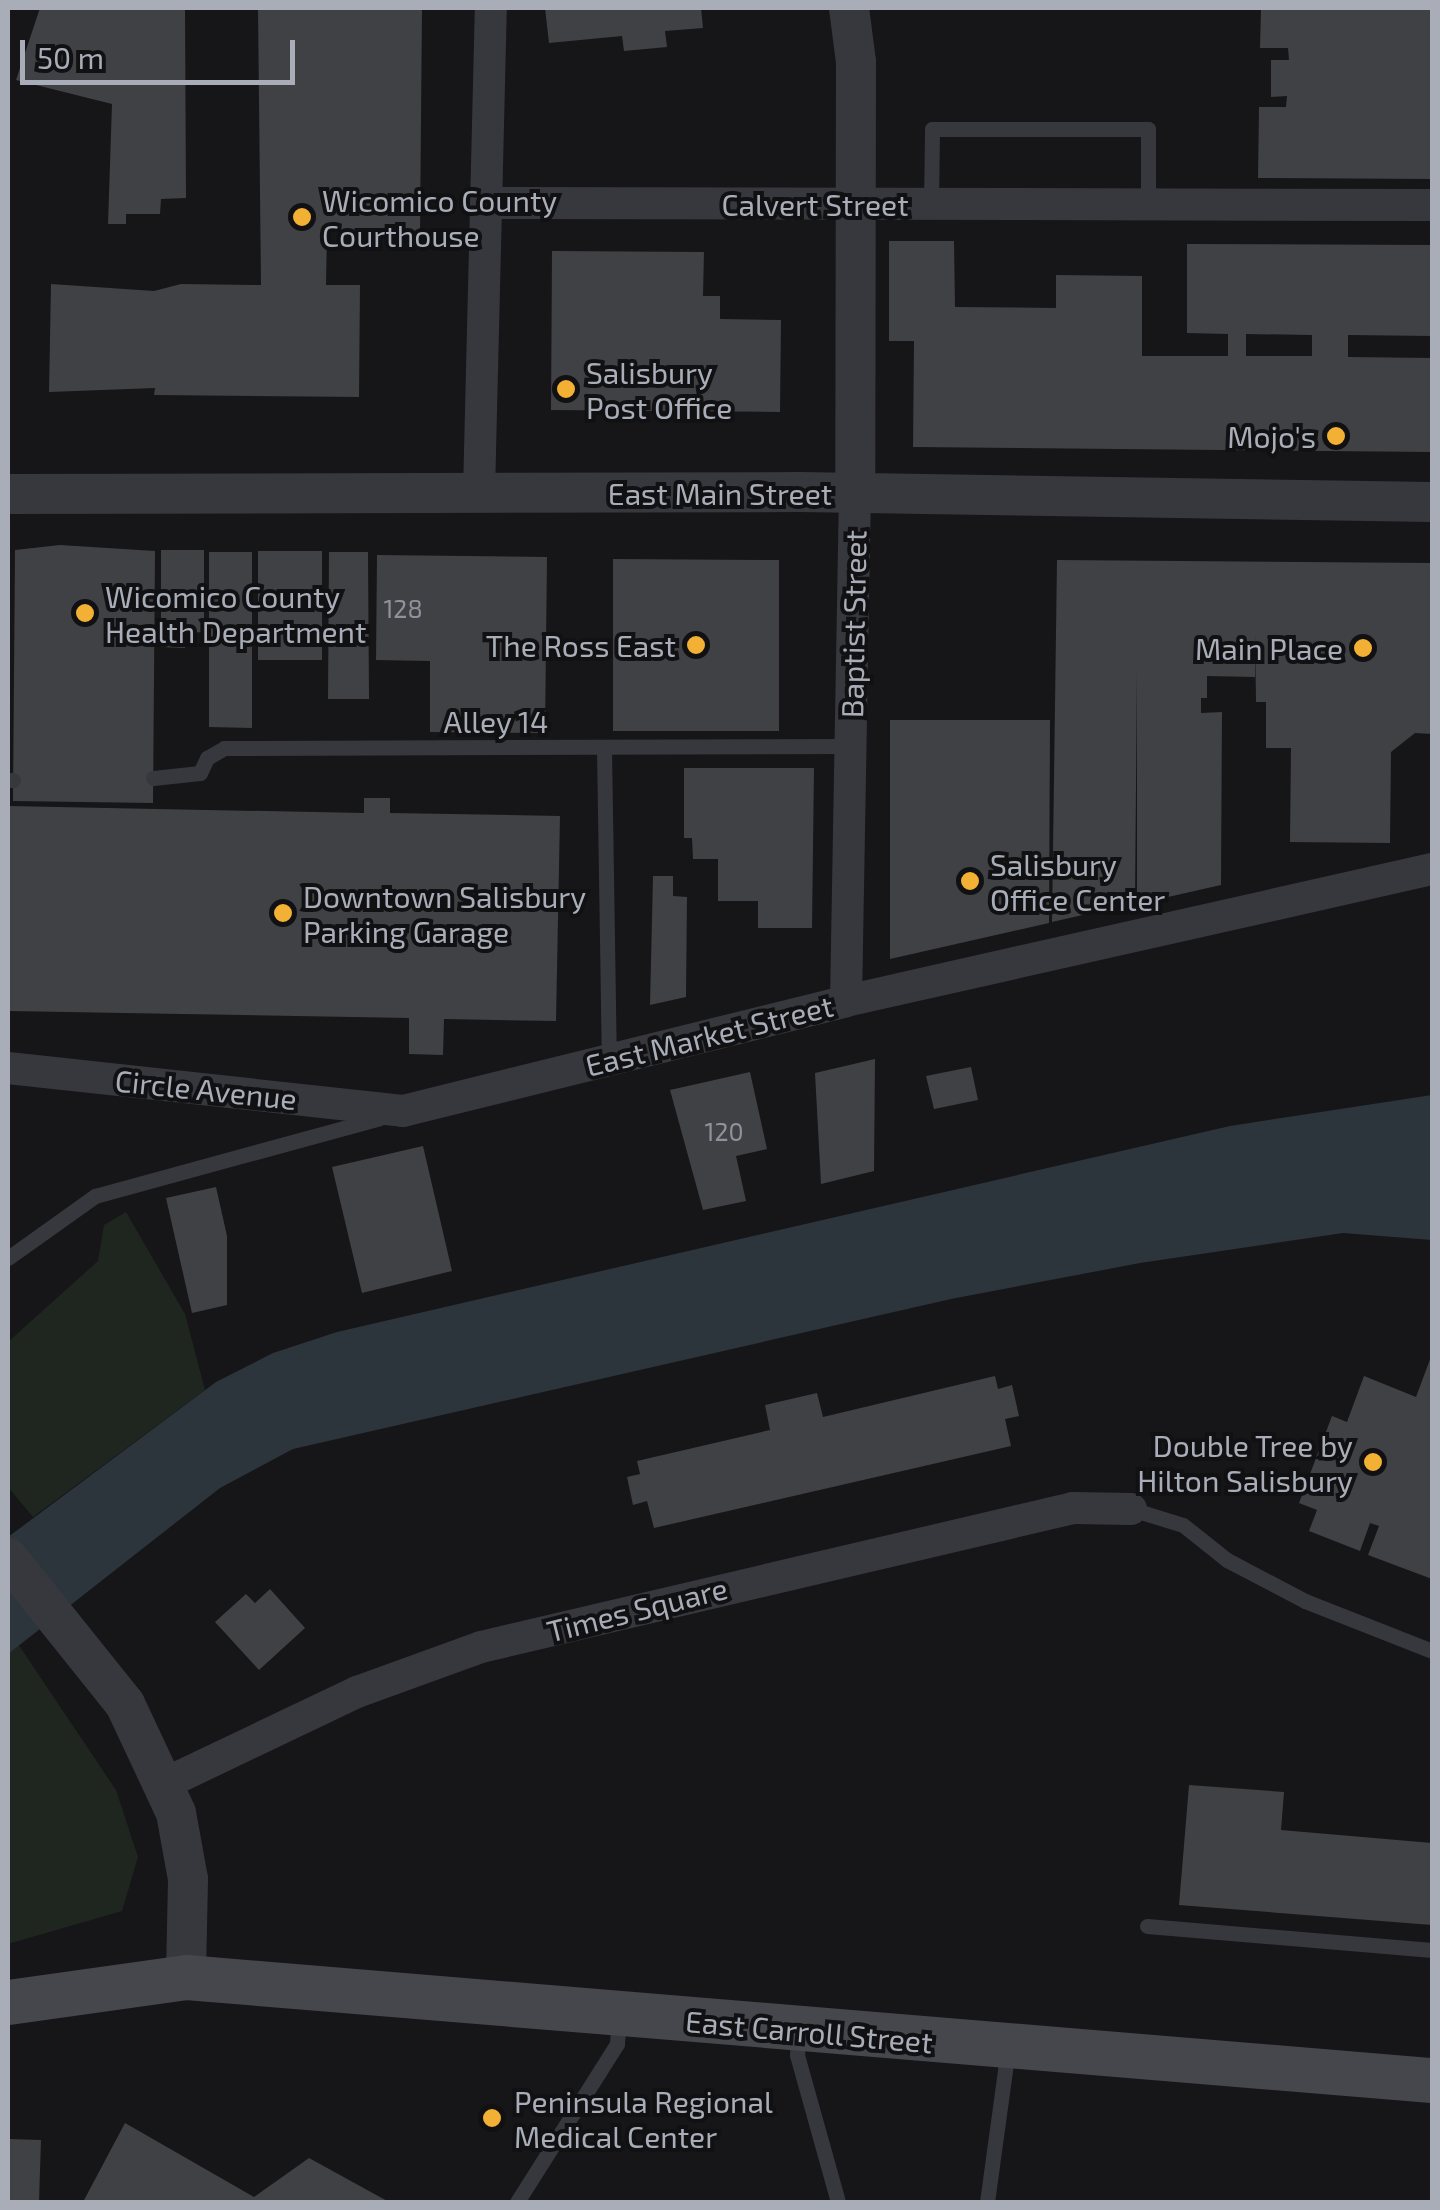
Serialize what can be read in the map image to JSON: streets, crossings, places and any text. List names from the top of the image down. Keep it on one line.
{"streets":{"main road":["East Carroll Street"],"street":["Calvert Street","East Main Street","Baptist Street","East Market Street","Circle Avenue","Times Square"],"lane":["Alley 14"]},"crossings":[["Calvert Street","Baptist Street"],["East Main Street","Baptist Street"],["Baptist Street","Alley 14"],["Baptist Street","East Market Street"],["East Market Street","Circle Avenue"]],"places":["Wicomico County Courthouse","Salisbury Post Office","Mojo's","Wicomico County Health Department","The Ross East","Main Place","Salisbury Office Center","Downtown Salisbury Parking Garage","Double Tree by Hilton Salisbury","Peninsula Regional Medical Center"],"house_numbers":["128","120"],"scale_bar":"50 m"}
